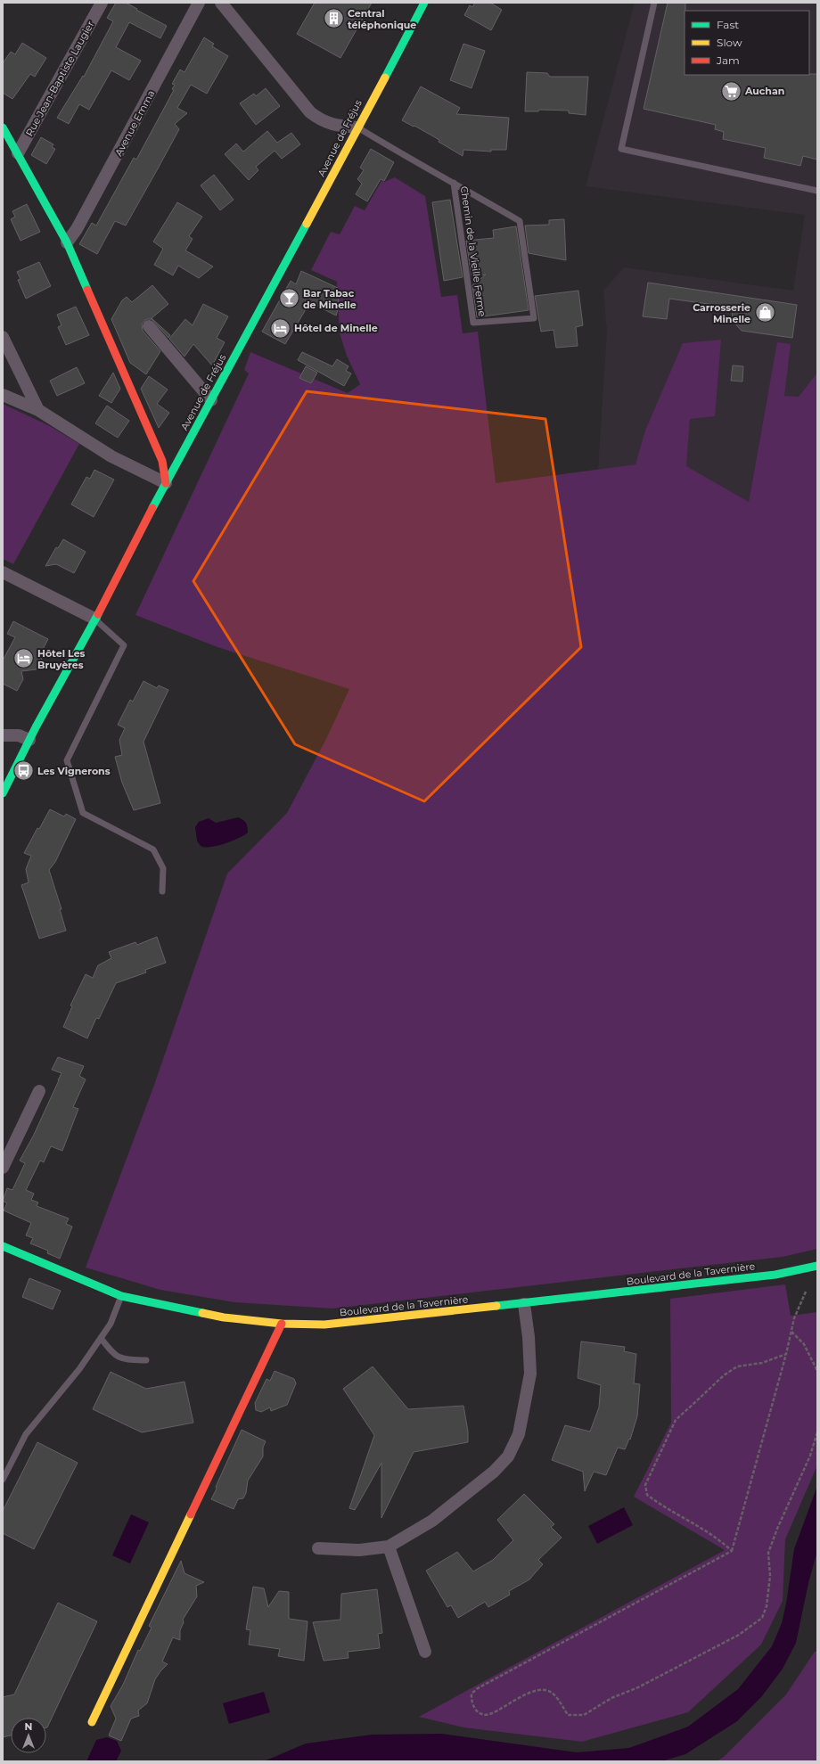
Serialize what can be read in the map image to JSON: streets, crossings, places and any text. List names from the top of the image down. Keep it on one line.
{"streets":{"street":["Rue Jean-Baptiste Laugier","Avenue Emma","Avenue de Fréjus","Boulevard de la Tavernière"],"lane":["Chemin de la Vieille Ferme"]},"crossings":[["Avenue de Fréjus","Chemin de la Vieille Ferme"]],"places":{"building":["Central téléphonique"],"supermarket":["Auchan"],"bar":["Bar Tabac de Minelle"],"shop":["Carrosserie Minelle"],"hotel":["Hôtel de Minelle","Hôtel Les Bruyères"],"bus stop":["Les Vignerons"]},"legend":["Fast","Slow","Jam"],"north":"top"}
